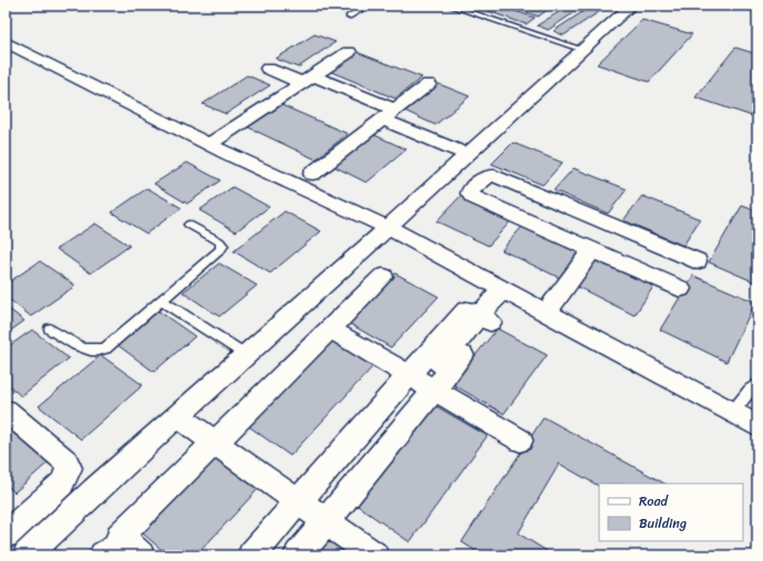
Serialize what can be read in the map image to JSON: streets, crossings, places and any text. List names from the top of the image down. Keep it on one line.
{"legend":["Road","Building"]}
